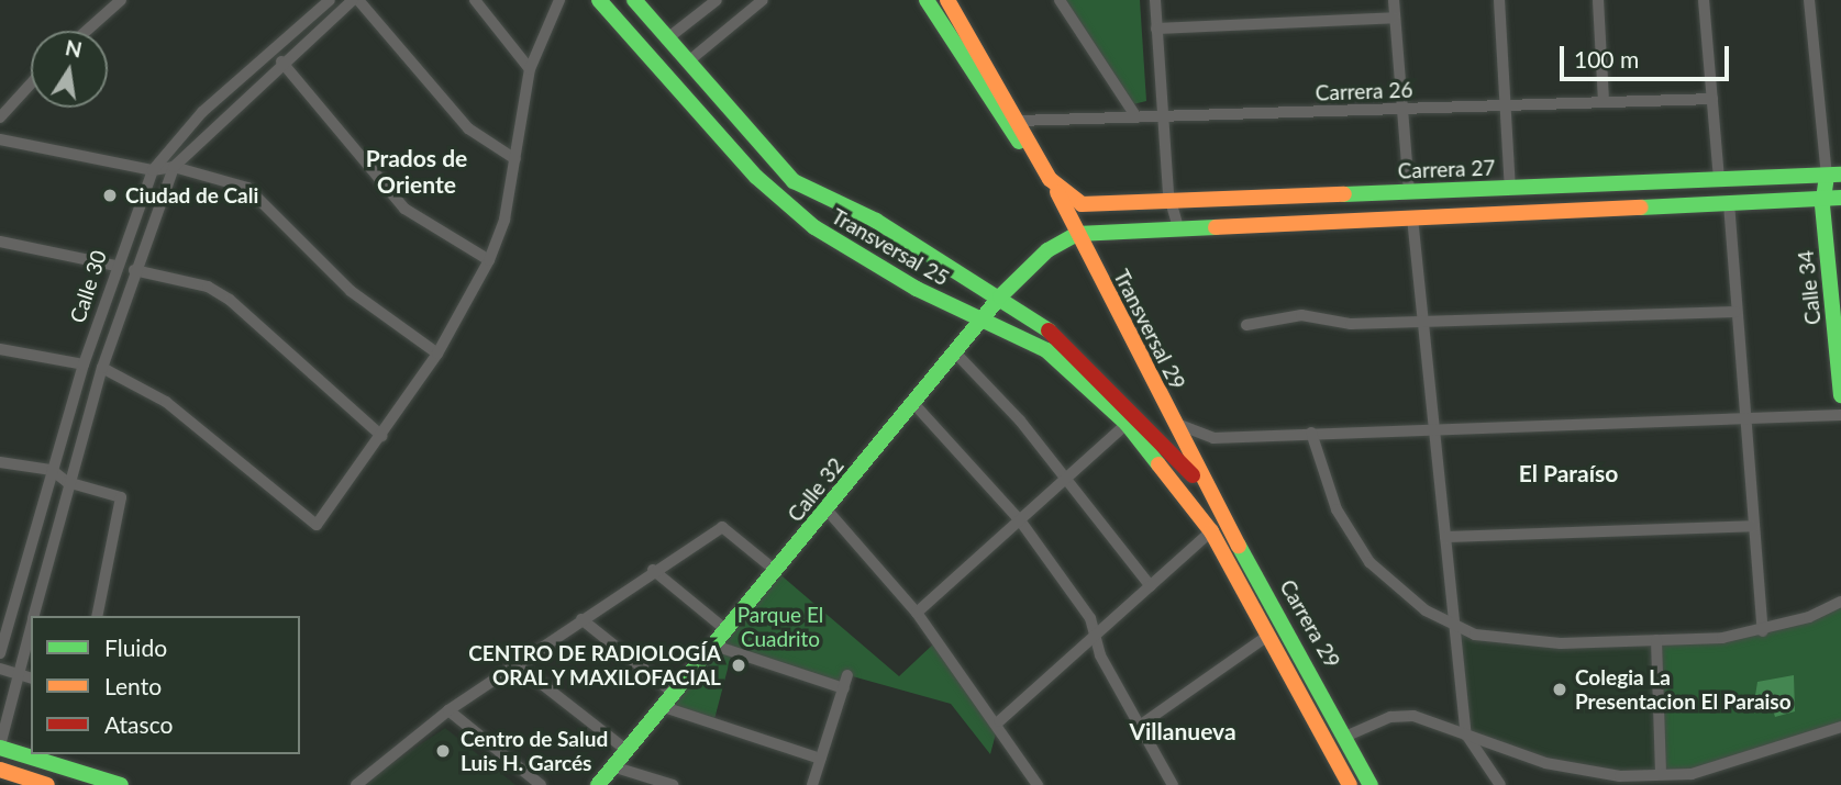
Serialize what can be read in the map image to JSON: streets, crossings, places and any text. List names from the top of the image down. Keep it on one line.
{"streets":{"street":["Carrera 26","Carrera 27","Transversal 25","Calle 30","Calle 34","Transversal 29","Calle 32","Carrera 29"]},"crossings":[["Carrera 26","Transversal 29"],["Carrera 27","Calle 34"],["Carrera 27","Transversal 29"],["Transversal 25","Transversal 29"],["Transversal 25","Calle 32"],["Transversal 25","Carrera 29"],["Transversal 29","Calle 32"],["Transversal 29","Carrera 29"]],"districts":["Prados de Oriente","El Paraíso","Villanueva"],"parks":["Parque El Cuadrito"],"places":["Ciudad de Cali","CENTRO DE RADIOLOGÍA ORAL Y MAXILOFACIAL","Colegia La Presentacion El Paraiso","Centro de Salud Luis H. Garcés"],"legend":["Fluido","Lento","Atasco"],"scale_bar":"100 m","north":"top"}
